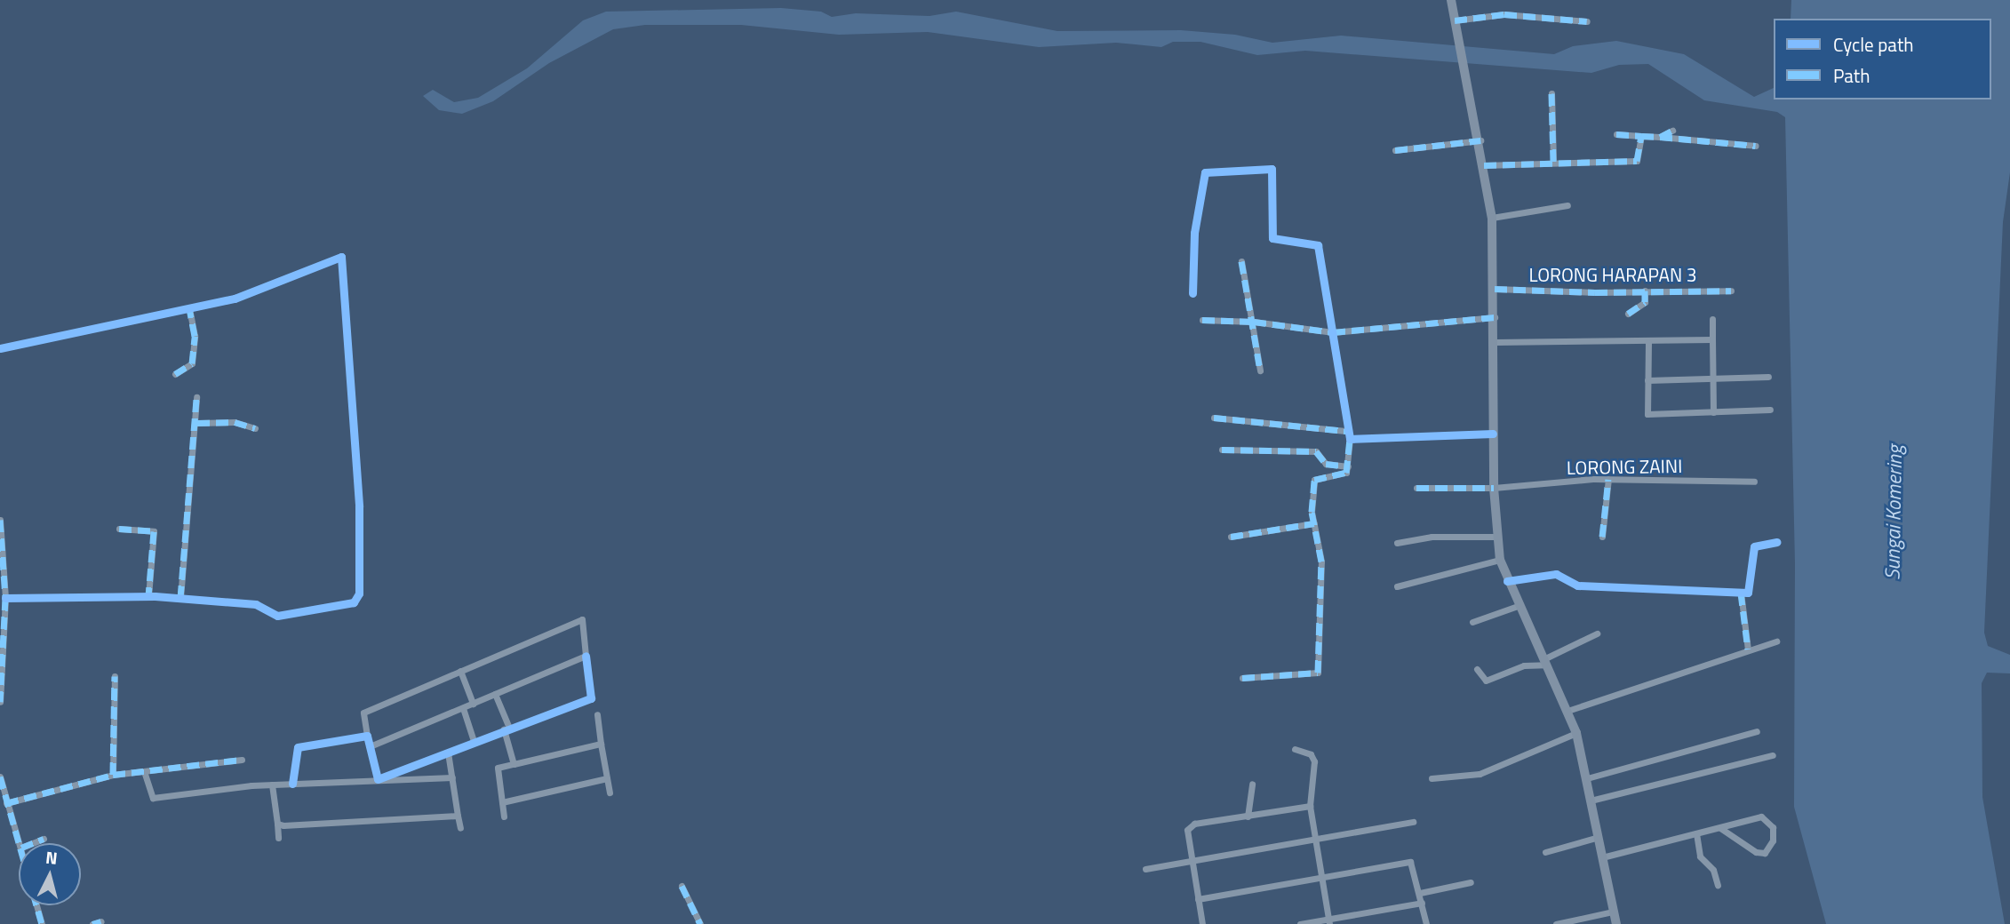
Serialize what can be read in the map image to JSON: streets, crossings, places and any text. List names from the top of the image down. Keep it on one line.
{"streets":{"street":["LORONG HARAPAN 3","LORONG ZAINI"]},"water":["Sungai Komering"],"legend":["Cycle path","Path"],"north":"top"}
